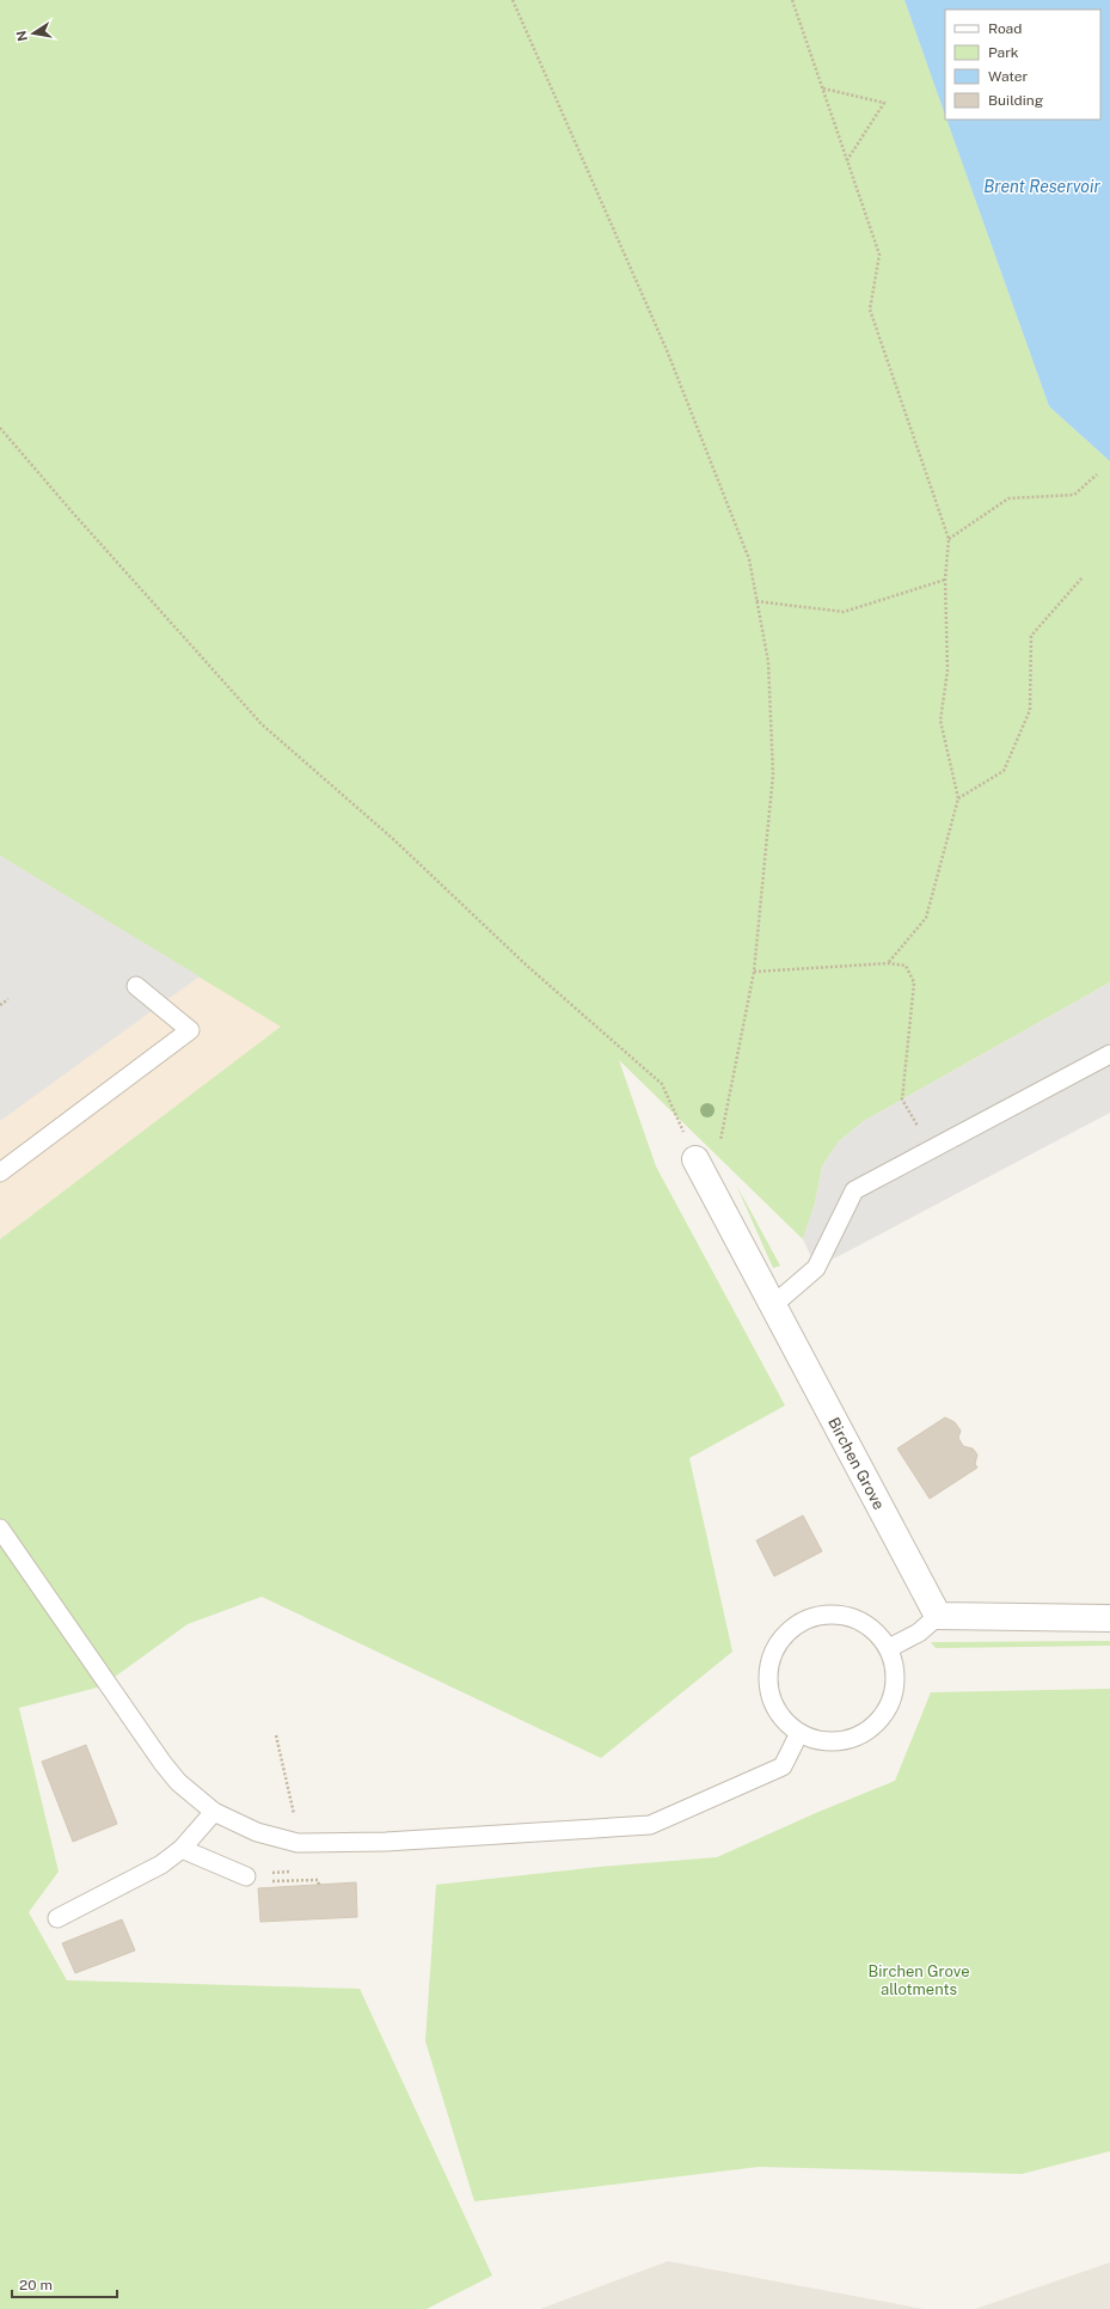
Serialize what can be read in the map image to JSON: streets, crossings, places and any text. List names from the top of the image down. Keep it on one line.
{"streets":{"street":["Birchen Grove"]},"water":["Brent Reservoir"],"parks":["Birchen Grove allotments"],"legend":["Road","Park","Water","Building"],"scale_bar":"20 m","north":"left"}
